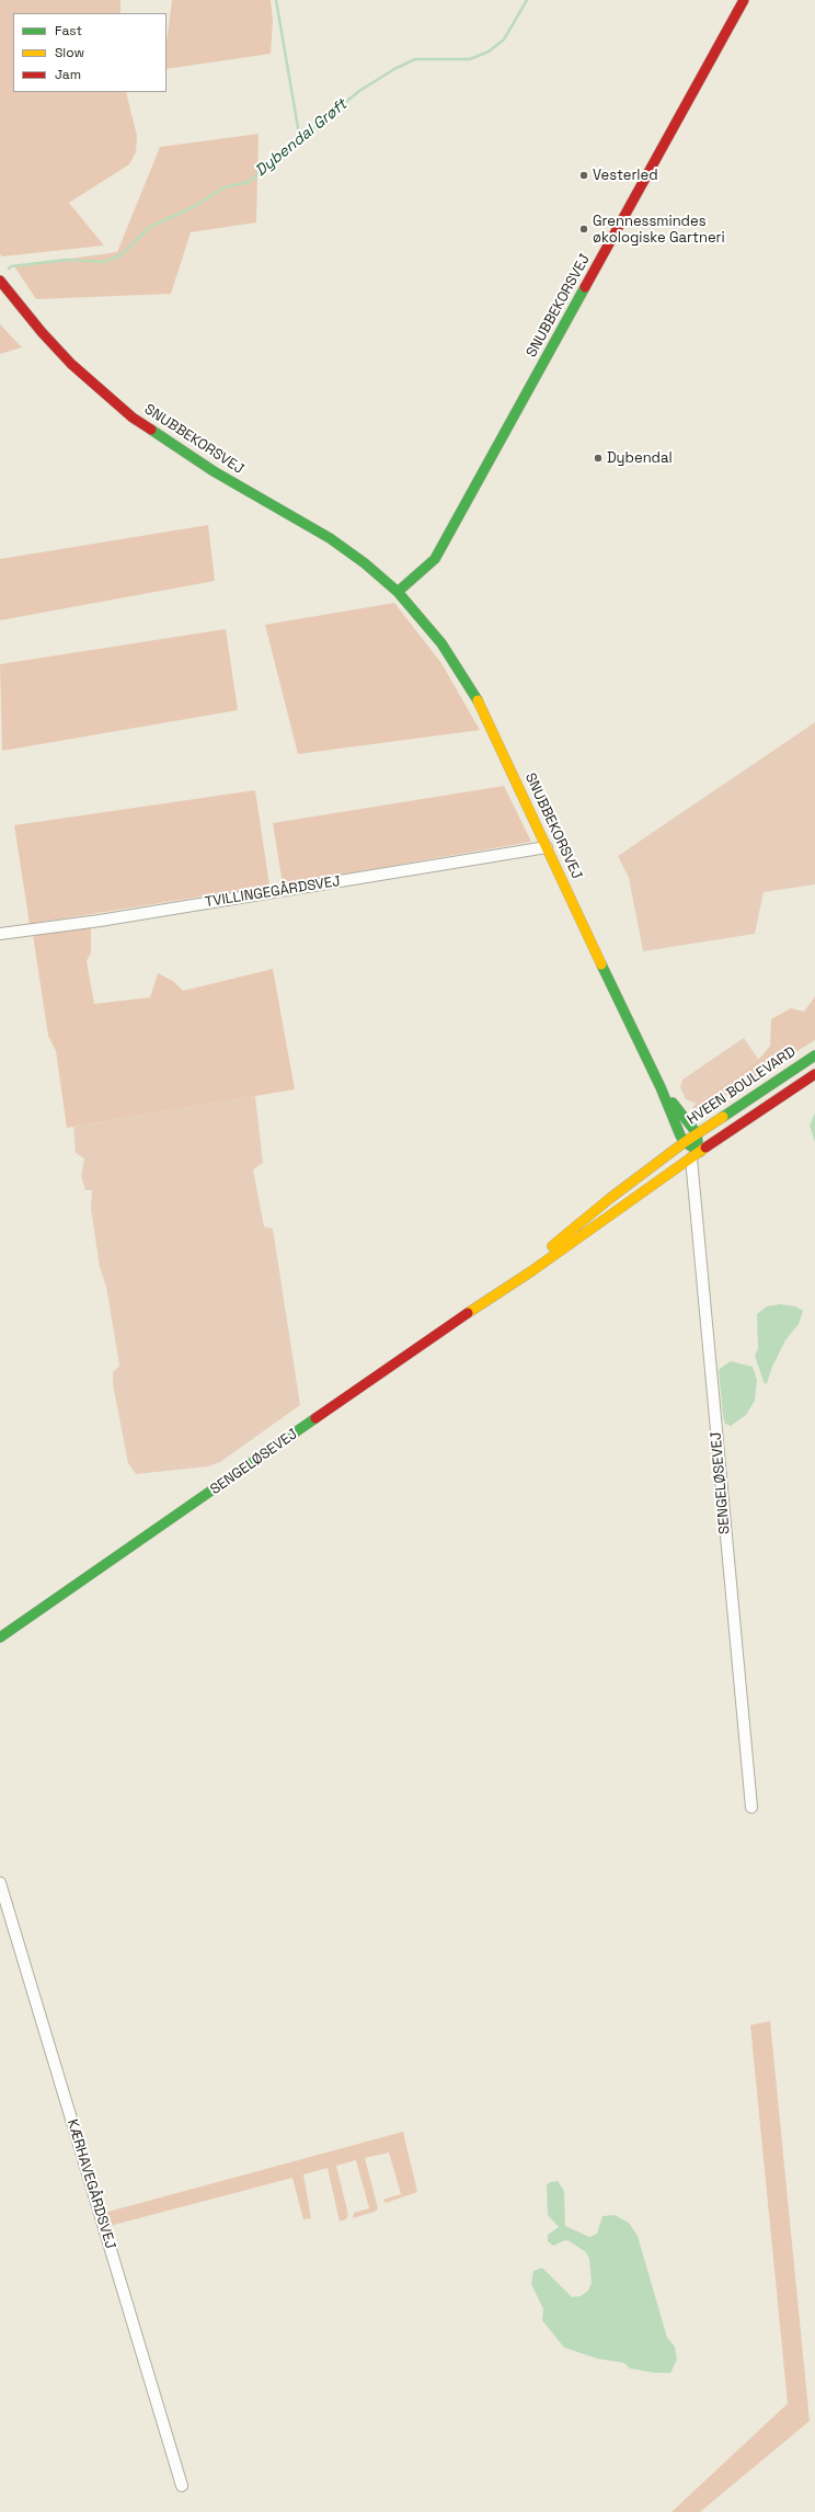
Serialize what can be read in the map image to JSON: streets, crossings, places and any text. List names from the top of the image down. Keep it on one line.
{"streets":{"street":["SNUBBEKORSVEJ","TVILLINGEGÅRDSVEJ","HVEEN BOULEVARD","SENGELØSEVEJ","KÆRHAVEGÅRDSVEJ"]},"crossings":[["SNUBBEKORSVEJ","TVILLINGEGÅRDSVEJ"],["SNUBBEKORSVEJ","HVEEN BOULEVARD"],["SNUBBEKORSVEJ","SENGELØSEVEJ"],["HVEEN BOULEVARD","SENGELØSEVEJ"]],"water":["Dybendal Grøft"],"places":["Vesterled","Grennessmindes økologiske Gartneri","Dybendal"],"legend":["Fast","Slow","Jam"]}
